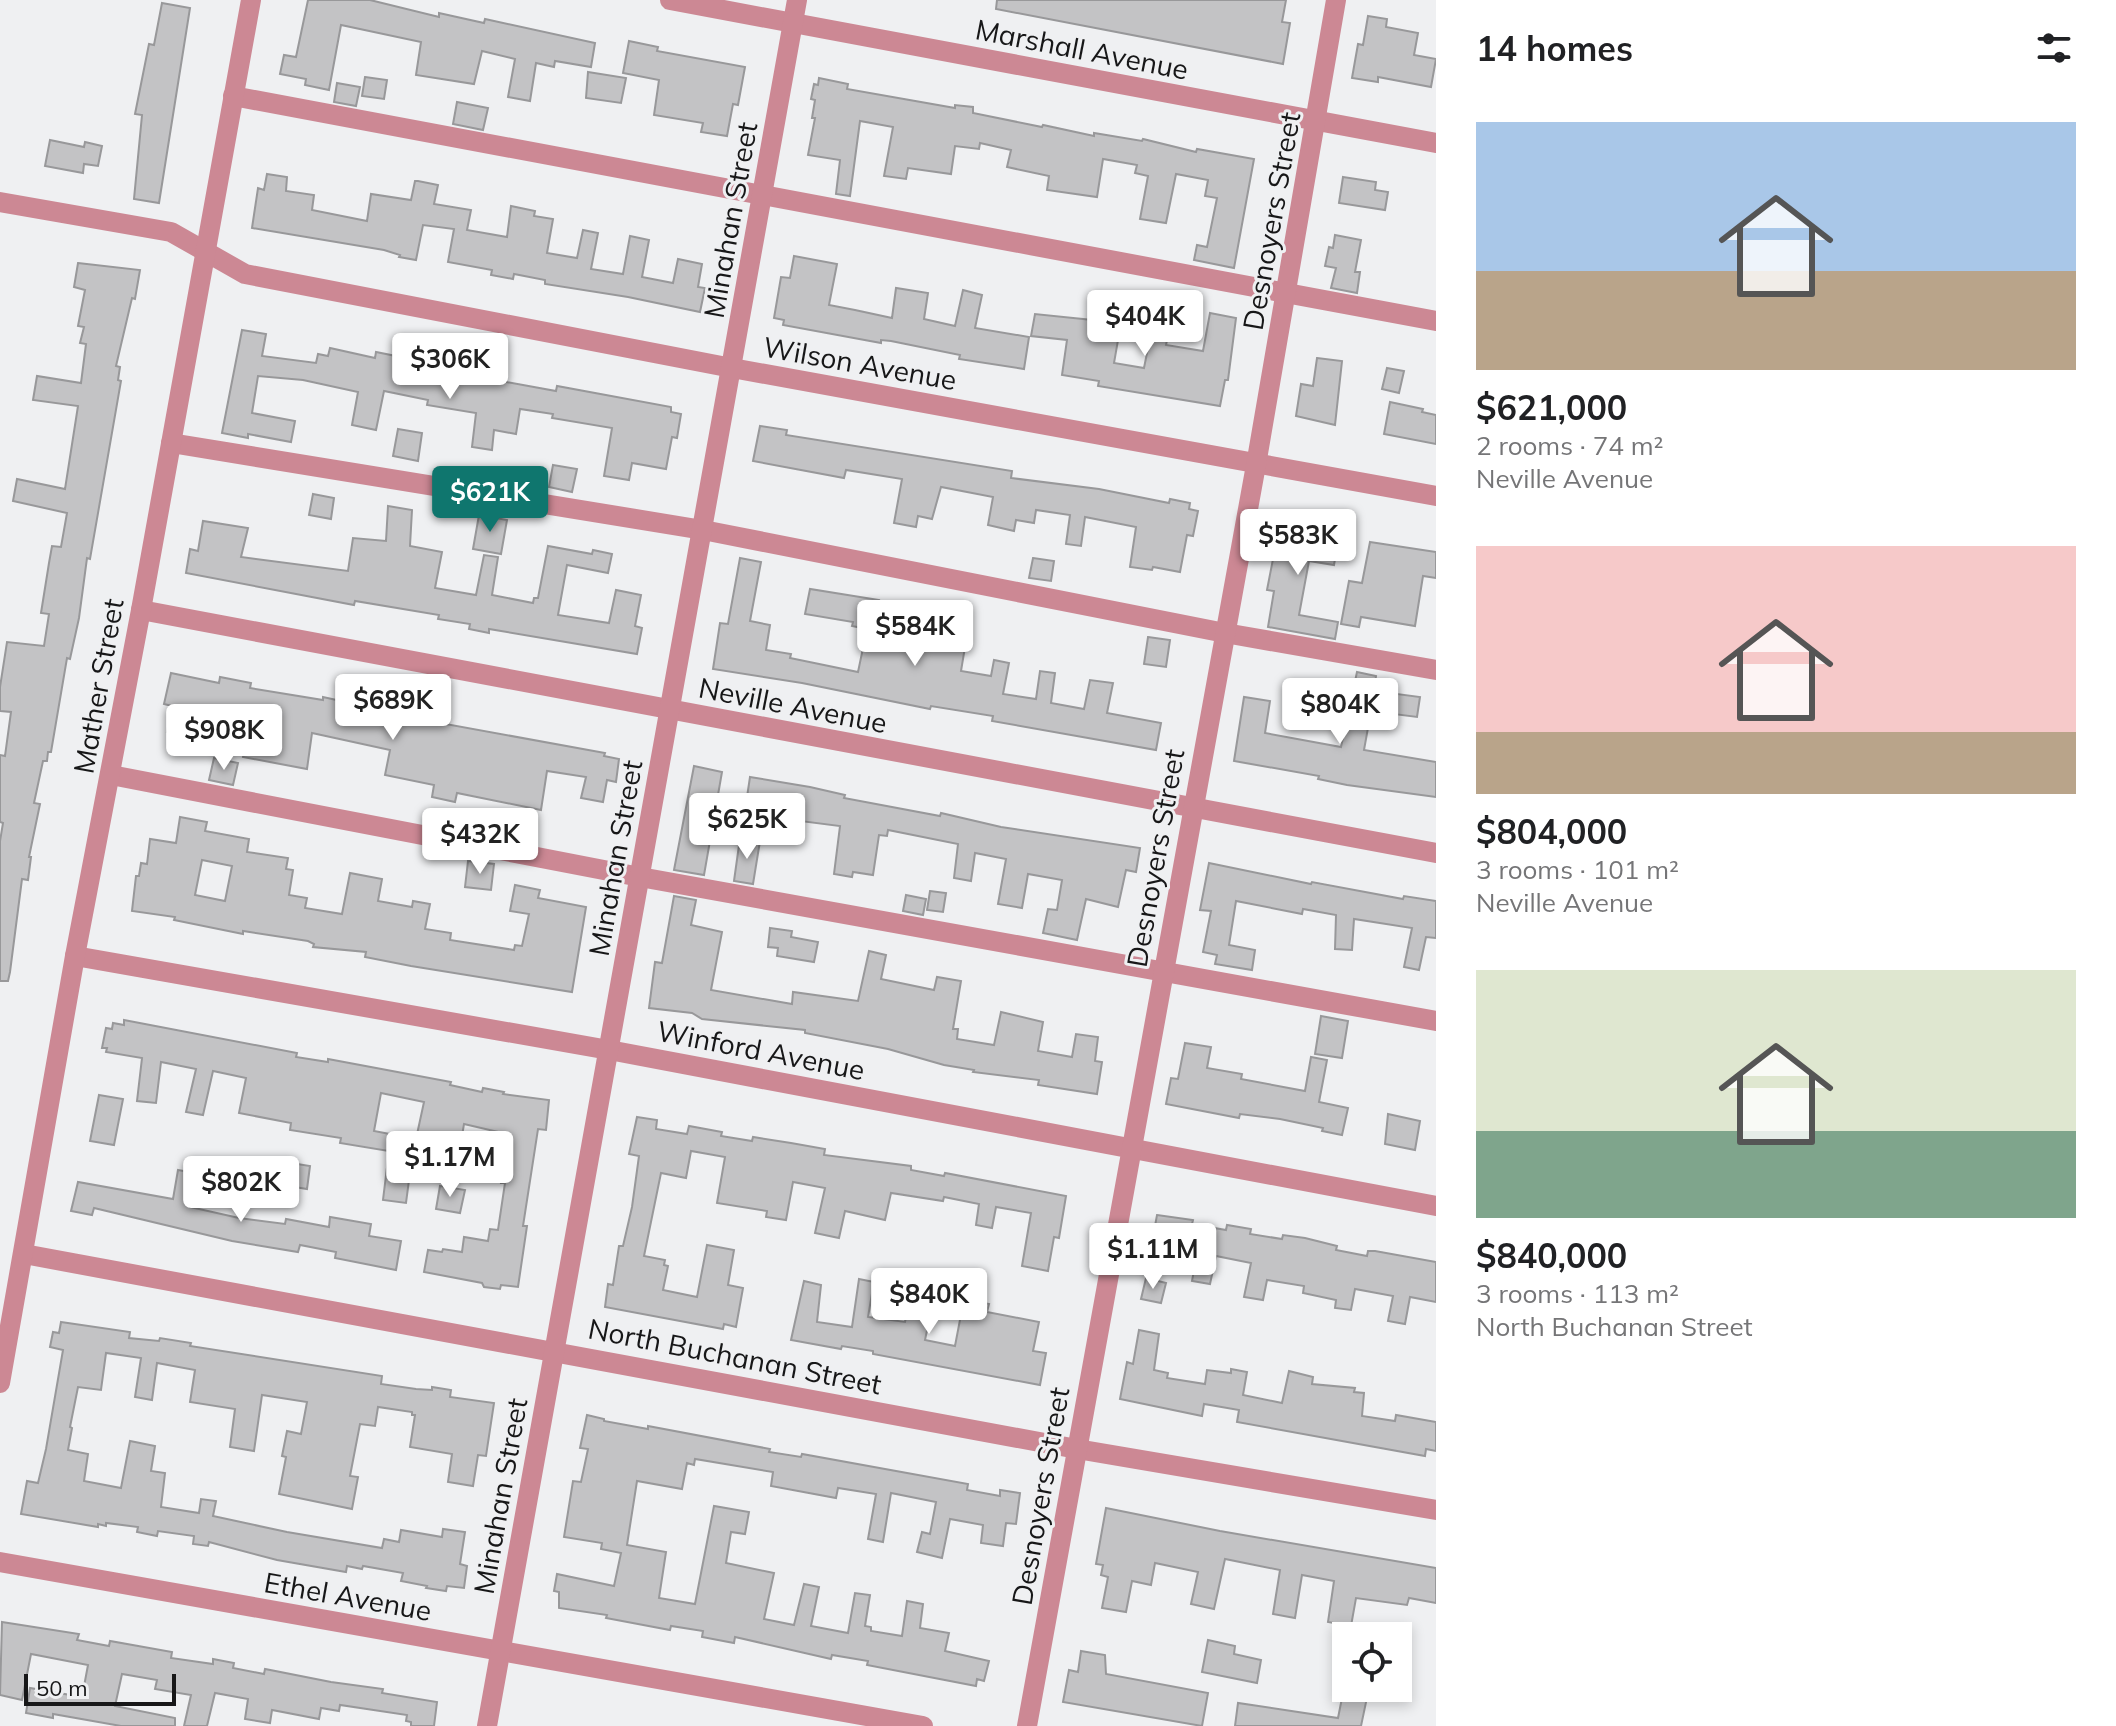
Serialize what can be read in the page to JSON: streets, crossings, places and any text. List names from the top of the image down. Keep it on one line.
{"streets":{"street":["Marshall Avenue","Minahan Street","Desnoyers Street","Wilson Avenue","Mather Street","Neville Avenue","Winford Avenue","North Buchanan Street","Ethel Avenue"]},"crossings":[["Marshall Avenue","Minahan Street"],["Marshall Avenue","Desnoyers Street"],["Minahan Street","Wilson Avenue"],["Minahan Street","Neville Avenue"],["Minahan Street","Winford Avenue"],["Minahan Street","North Buchanan Street"],["Minahan Street","Ethel Avenue"],["Desnoyers Street","Wilson Avenue"],["Desnoyers Street","Neville Avenue"],["Desnoyers Street","Winford Avenue"],["Desnoyers Street","North Buchanan Street"],["Wilson Avenue","Mather Street"],["Mather Street","Neville Avenue"],["Mather Street","Winford Avenue"],["Mather Street","North Buchanan Street"]],"scale_bar":"50 m","page":{"heading":"14 homes","list":[{"name":"$621,000","note":"2 rooms · 74 m² · Neville Avenue"},{"name":"$804,000","note":"3 rooms · 101 m² · Neville Avenue"},{"name":"$840,000","note":"3 rooms · 113 m² · North Buchanan Street"}],"price":["$404K","$306K","$621K","$583K","$584K","$689K","$804K","$908K","$625K","$432K","$1.17M","$802K","$1.11M","$840K"],"scale":"50 m"}}
